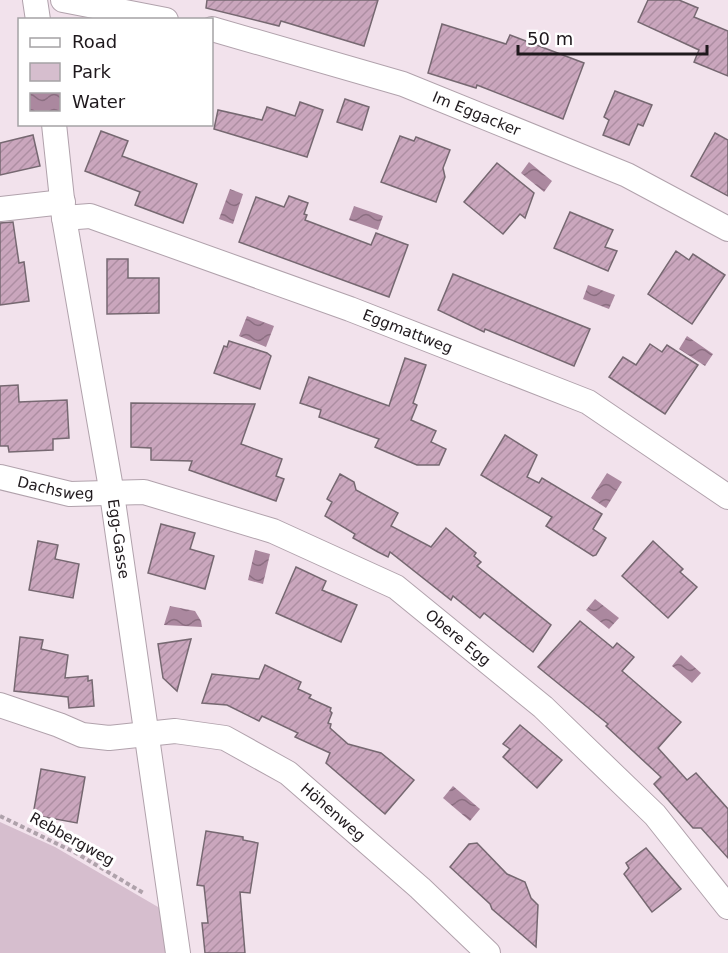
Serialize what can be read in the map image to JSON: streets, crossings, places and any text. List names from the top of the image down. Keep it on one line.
{"streets":{"street":["Im Eggacker","Eggmattweg","Dachsweg","Egg-Gasse","Obere Egg","Höhenweg"],"path":["Rebbergweg"]},"crossings":[["Eggmattweg","Egg-Gasse"],["Dachsweg","Egg-Gasse"],["Dachsweg","Obere Egg"],["Egg-Gasse","Obere Egg"],["Egg-Gasse","Höhenweg"]],"legend":["Road","Park","Water"],"scale_bar":"50 m"}
